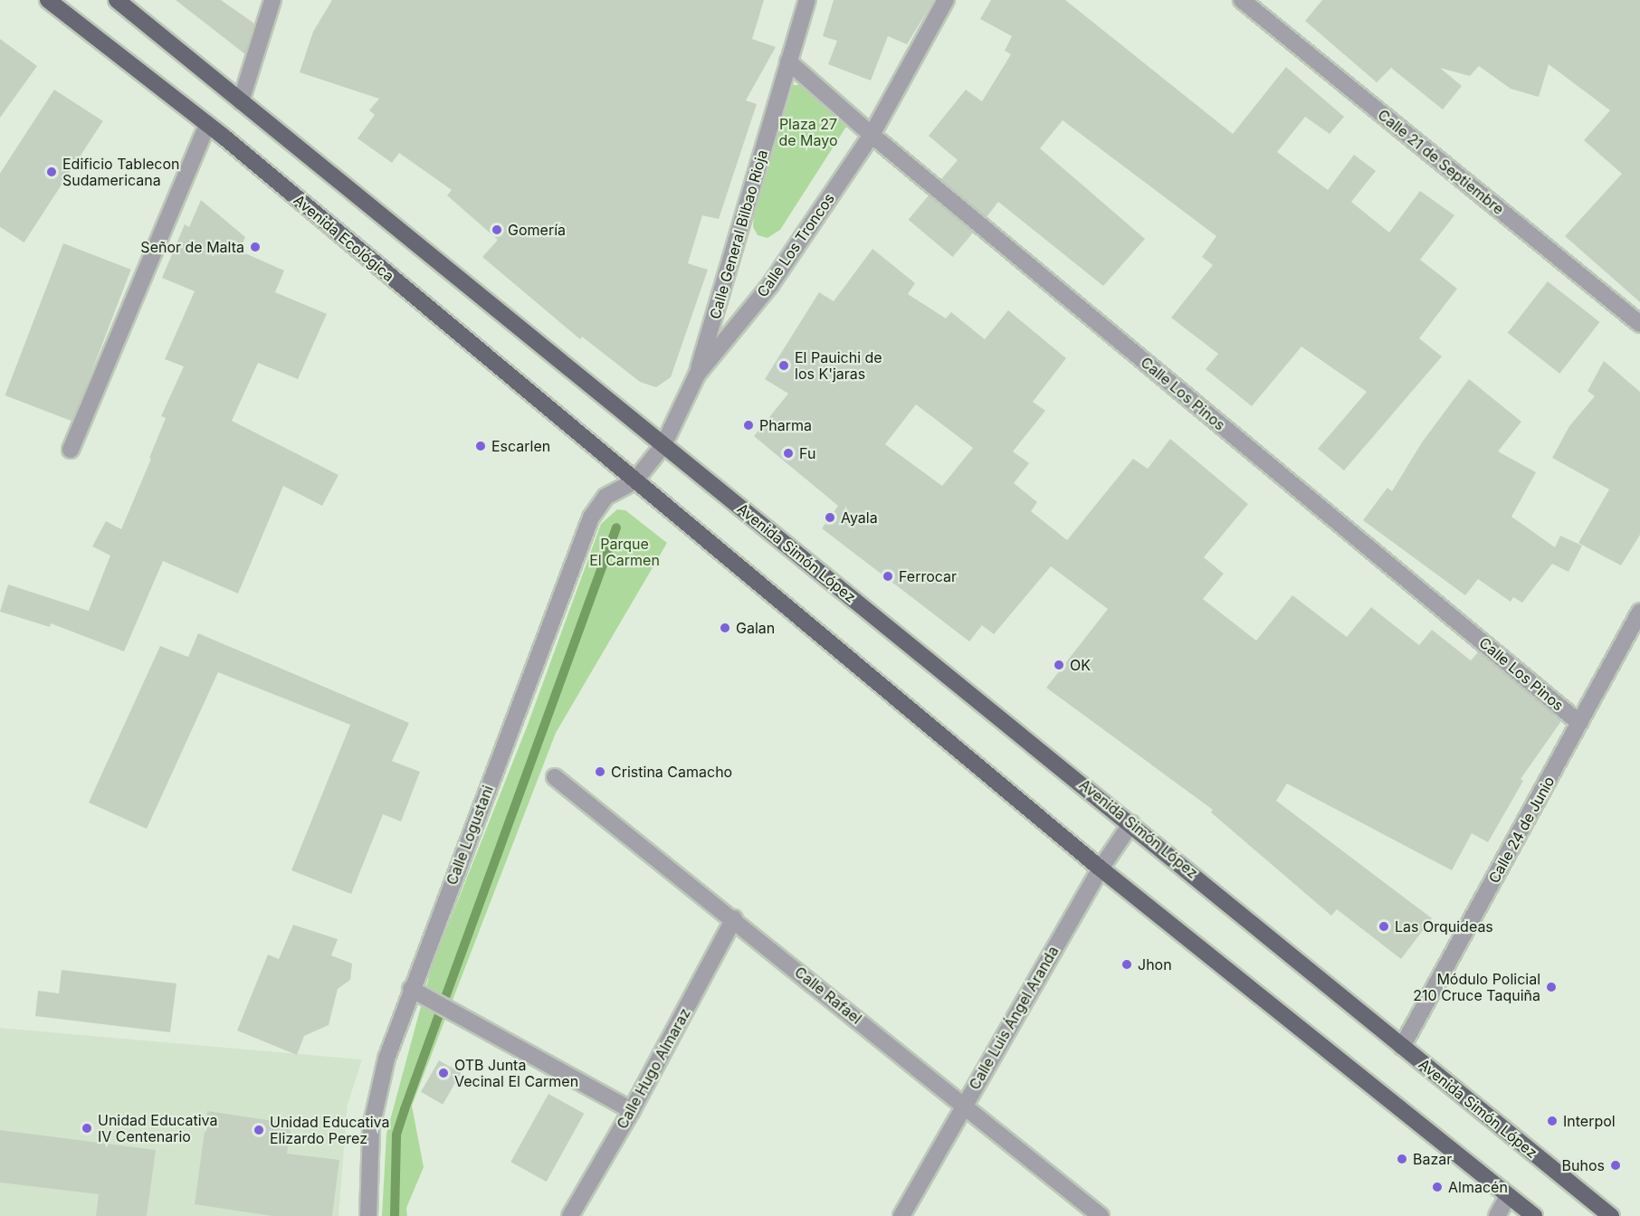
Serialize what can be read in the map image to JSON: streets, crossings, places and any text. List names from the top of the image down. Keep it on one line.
{"streets":{"main road":["Avenida Ecológica","Avenida Simón López"],"street":["Calle 21 de Septiembre","Calle General Bilbao Rioja","Calle Los Troncos","Calle Los Pinos","Calle 24 de Junio","Calle Logustani","Calle Rafael","Calle Luis Ángel Aranda","Calle Hugo Almaraz"]},"crossings":[["Calle General Bilbao Rioja","Calle Los Troncos"],["Calle General Bilbao Rioja","Calle Los Pinos"],["Avenida Ecológica","Calle Los Troncos"],["Avenida Ecológica","Calle Logustani"],["Calle Los Troncos","Calle Los Pinos"],["Calle Los Troncos","Avenida Simón López"],["Calle Los Troncos","Calle Logustani"],["Calle Los Pinos","Calle 24 de Junio"],["Avenida Simón López","Calle 24 de Junio"],["Avenida Simón López","Calle Luis Ángel Aranda"],["Calle Rafael","Calle Luis Ángel Aranda"],["Calle Rafael","Calle Hugo Almaraz"]],"parks":["Plaza 27 de Mayo","Parque El Carmen"],"places":["Edificio Tablecon Sudamericana","Gomería","Señor de Malta","El Pauichi de los K'jaras","Pharma","Escarlen","Fu","Ayala","Ferrocar","Galan","OK","Cristina Camacho","Las Orquideas","Jhon","Módulo Policial 210 Cruce Taquiña","OTB Junta Vecinal El Carmen","Interpol","Unidad Educativa IV Centenario","Unidad Educativa Elizardo Perez","Bazar","Buhos","Almacén"]}
